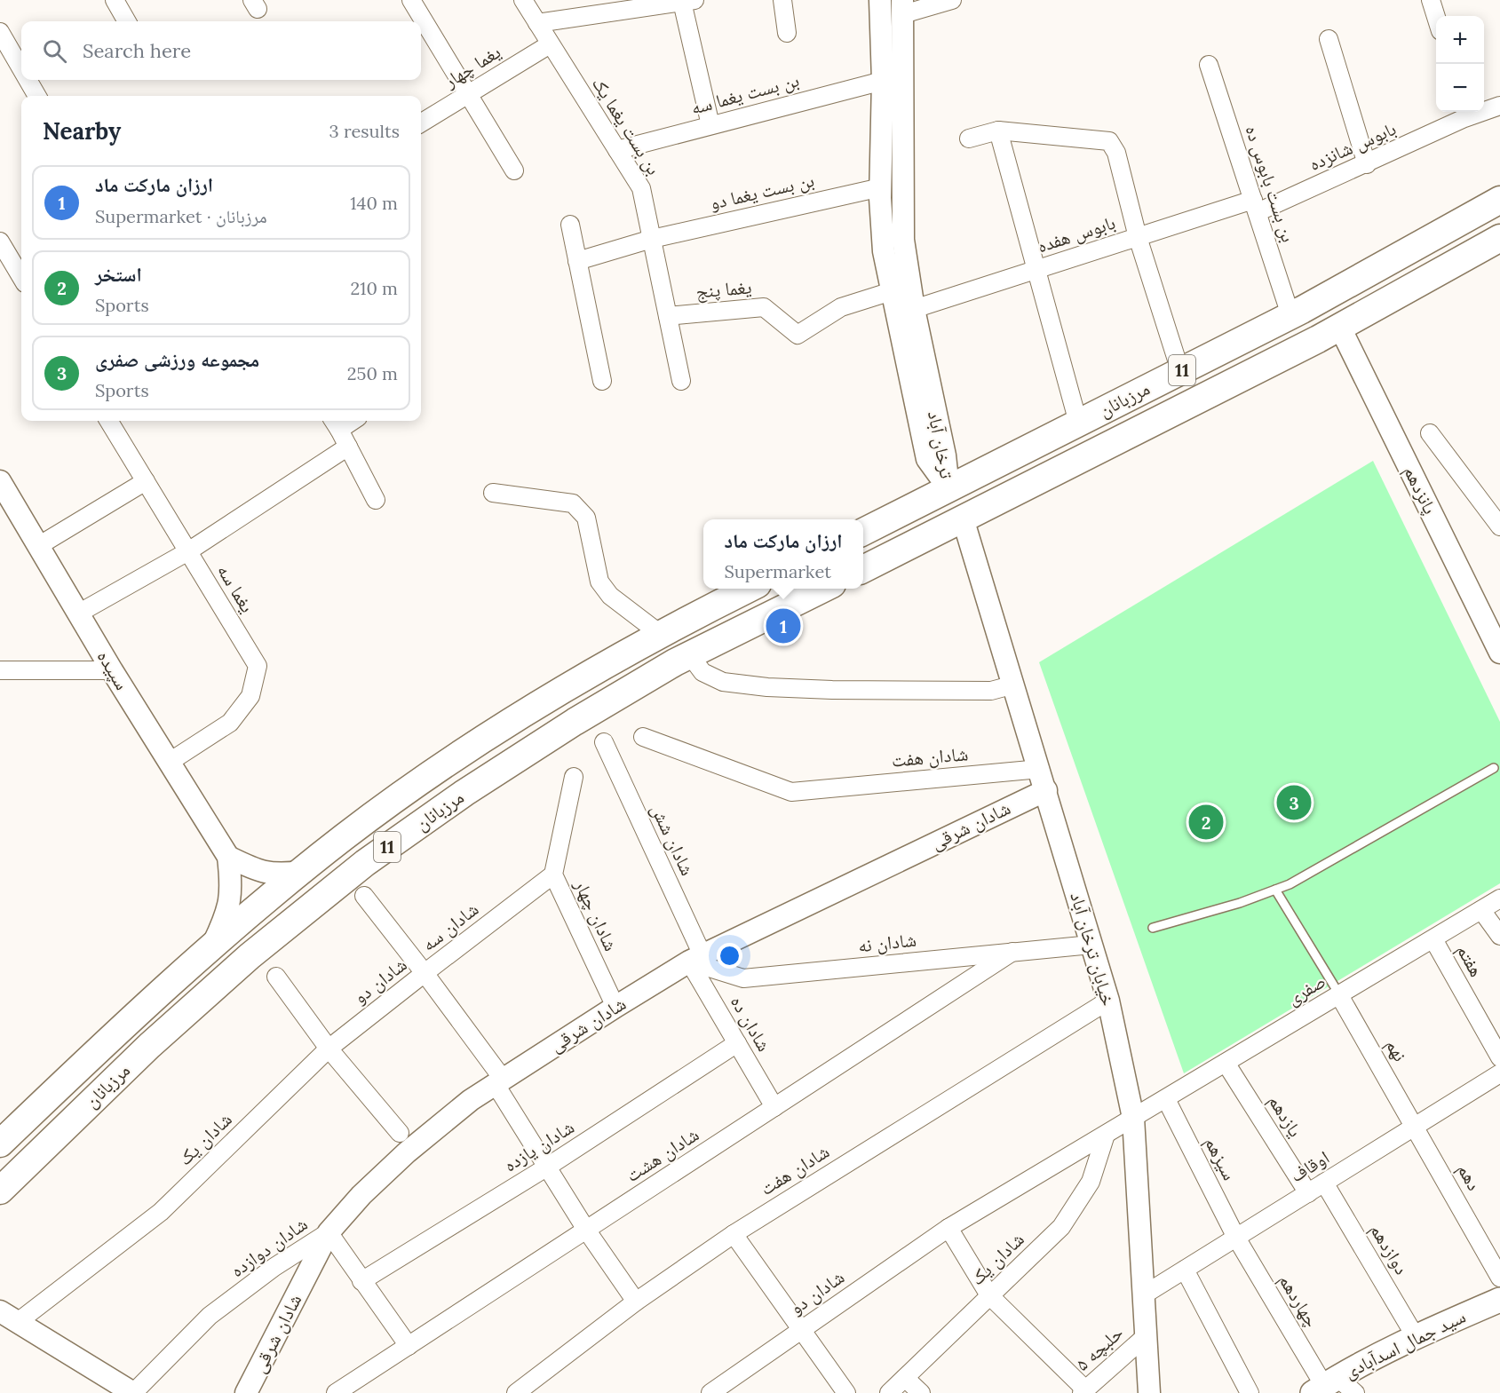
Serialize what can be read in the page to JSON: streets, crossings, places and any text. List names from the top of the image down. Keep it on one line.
{"streets":{"main road":["11","مرزبانان","سید جمال اسدآبادی"],"street":["یغما چهار","بن بست یغما سه","بن بست یغما یک","بابوس شانزده","بن بست بابوس ده","بن بست یغما دو","بابوس هفده","یغما پنج","ترخان آباد","پانزدهم","یغما سه","سپیده","شادان هفت","شادان شرقی","شادان شش","شادان چهار","شادان سه","شادان نه","خیابان ترخان آباد","هفتم","شادان دو","صفری","شادان ده","نهم","یازدهم","شادان یک","شادان یازده","شادان هشت","سیزهم","اوقاف","دهم","شادان دوازده","دوازدهم","چهاردهم","حلبچه ۵"]},"crossings":[["یغما چهار","بن بست یغما یک"],["بن بست یغما سه","بن بست یغما یک"],["بن بست یغما سه","ترخان آباد"],["بن بست یغما یک","بن بست یغما دو"],["بن بست یغما یک","یغما پنج"],["بابوس شانزده","بن بست بابوس ده"],["بابوس شانزده","بابوس هفده"],["بن بست بابوس ده","بابوس هفده"],["بن بست بابوس ده","مرزبانان"],["بن بست یغما دو","ترخان آباد"],["بابوس هفده","ترخان آباد"],["یغما پنج","ترخان آباد"],["مرزبانان","ترخان آباد"],["مرزبانان","پانزدهم"],["مرزبانان","سپیده"],["مرزبانان","خیابان ترخان آباد"],["یغما سه","سپیده"],["شادان هفت","خیابان ترخان آباد"],["شادان هفت","شادان دو"],["شادان شرقی","شادان شش"],["شادان شرقی","شادان چهار"],["شادان شرقی","شادان نه"],["شادان شرقی","خیابان ترخان آباد"],["شادان شرقی","شادان دو"],["شادان شرقی","شادان ده"],["شادان شرقی","شادان دوازده"],["شادان شش","شادان نه"],["شادان شش","شادان ده"],["شادان چهار","شادان سه"],["شادان سه","شادان دو"],["شادان نه","خیابان ترخان آباد"],["شادان نه","شادان ده"],["شادان نه","شادان هشت"],["خیابان ترخان آباد","شادان دو"],["خیابان ترخان آباد","صفری"],["خیابان ترخان آباد","اوقاف"],["خیابان ترخان آباد","حلبچه ۵"],["هفتم","صفری"],["شادان دو","صفری"],["شادان دو","شادان یک"],["شادان دو","شادان یازده"],["شادان دو","شادان هشت"],["صفری","نهم"],["صفری","یازدهم"],["صفری","سیزهم"],["شادان ده","شادان یازده"],["شادان ده","شادان هشت"],["نهم","اوقاف"],["نهم","دهم"],["یازدهم","اوقاف"],["شادان یازده","شادان دوازده"],["شادان هشت","شادان دوازده"],["سیزهم","اوقاف"],["سیزهم","چهاردهم"],["اوقاف","دهم"],["اوقاف","دوازدهم"],["اوقاف","چهاردهم"],["دوازدهم","سید جمال اسدآبادی"],["چهاردهم","سید جمال اسدآبادی"]],"page":{"map_buttons":["+","−"],"search":"Search here","heading":["Nearby","3 results"],"list":[{"mark":"1","name":"ارزان مارکت ماد","note":"Supermarket · مرزبانان","value":"140 m"},{"mark":"2","name":"استخر","note":"Sports","value":"210 m"},{"mark":"3","name":"مجموعه ورزشی صفری","note":"Sports","value":"250 m"}],"popup":["ارزان مارکت ماد","Supermarket"],"pins":["1","3","2"]}}
